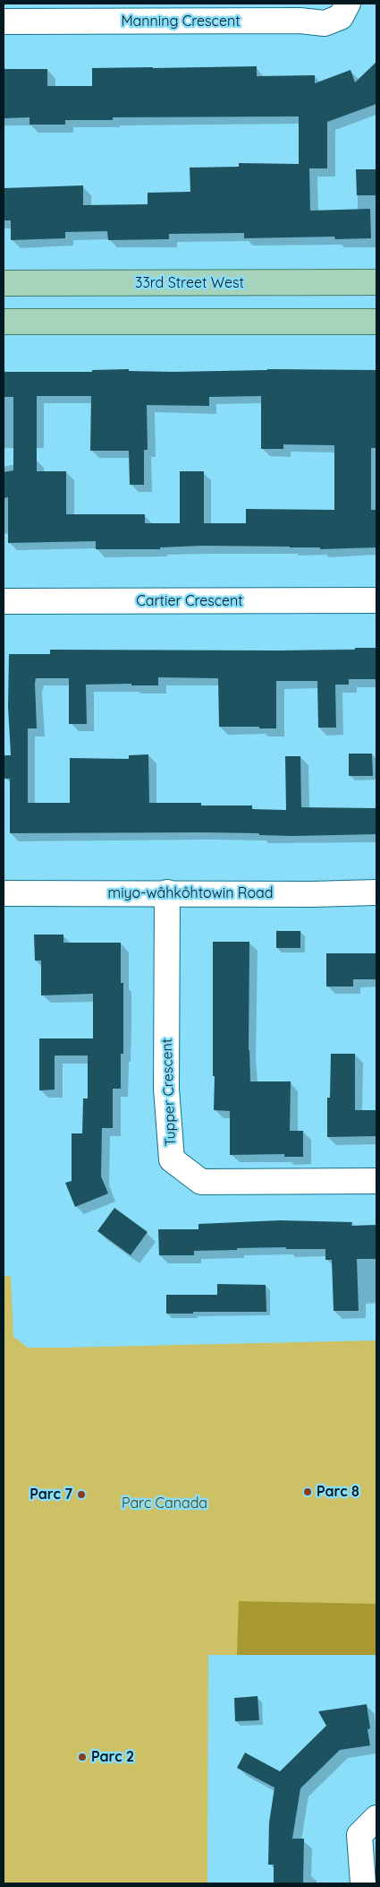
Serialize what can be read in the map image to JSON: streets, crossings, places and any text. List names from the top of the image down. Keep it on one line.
{"streets":{"main road":["33rd Street West"],"street":["Manning Crescent","Cartier Crescent","miyo-wâhkôhtowin Road","Tupper Crescent"]},"crossings":[["miyo-wâhkôhtowin Road","Tupper Crescent"]],"parks":["Parc Canada"],"places":["Parc 8","Parc 7","Parc 2"]}
